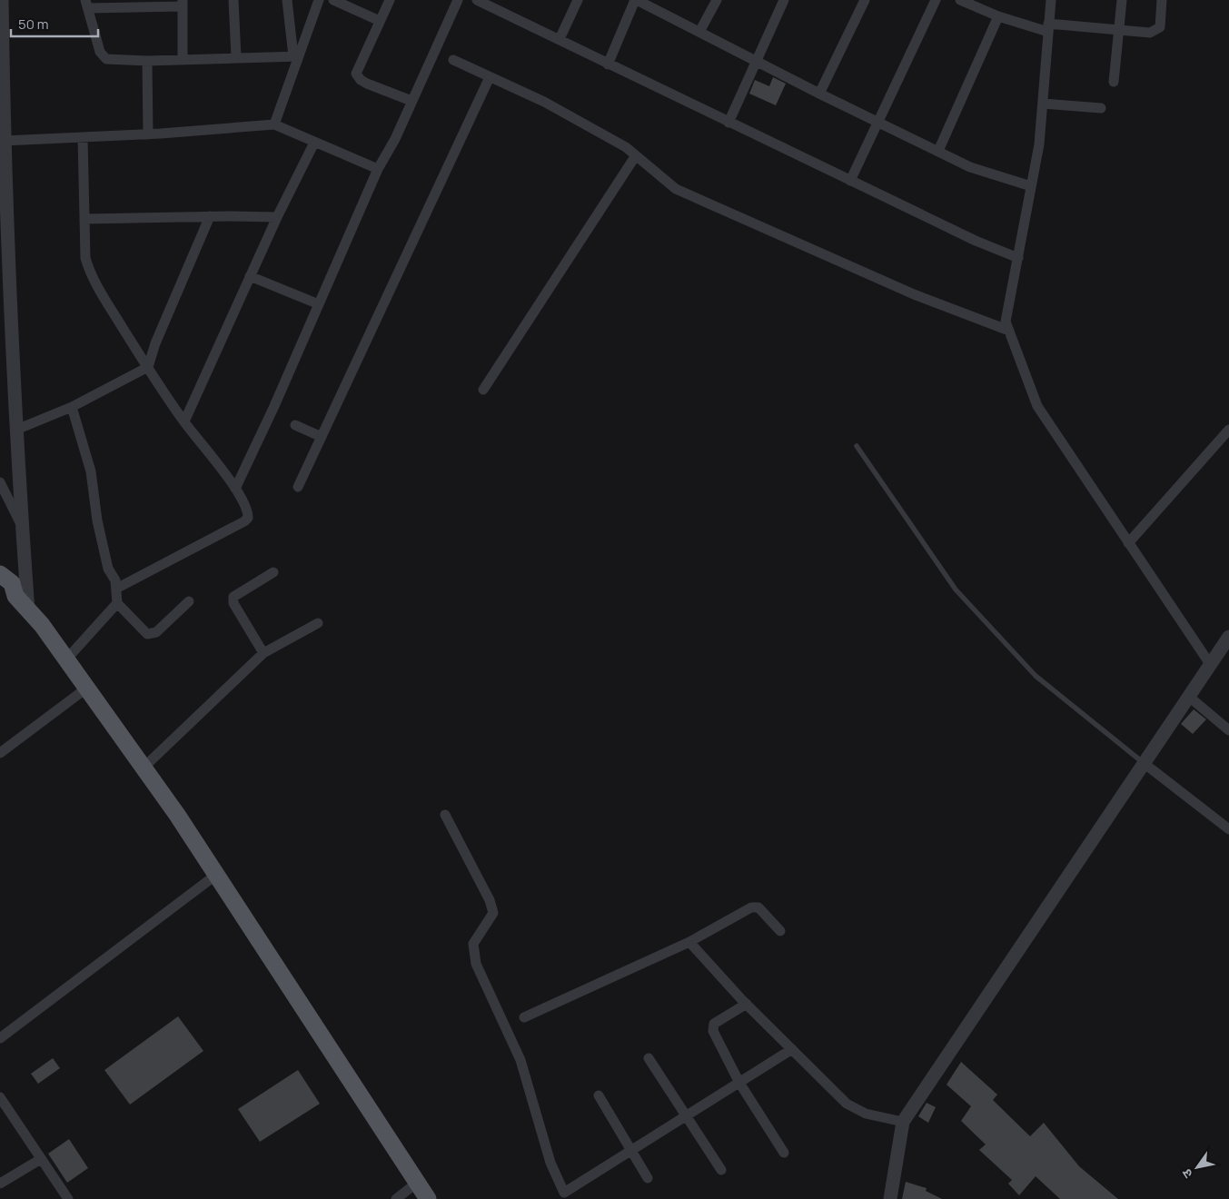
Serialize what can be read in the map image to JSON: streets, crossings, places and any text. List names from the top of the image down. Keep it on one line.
{"scale_bar":"50 m","north":"bottom left"}
